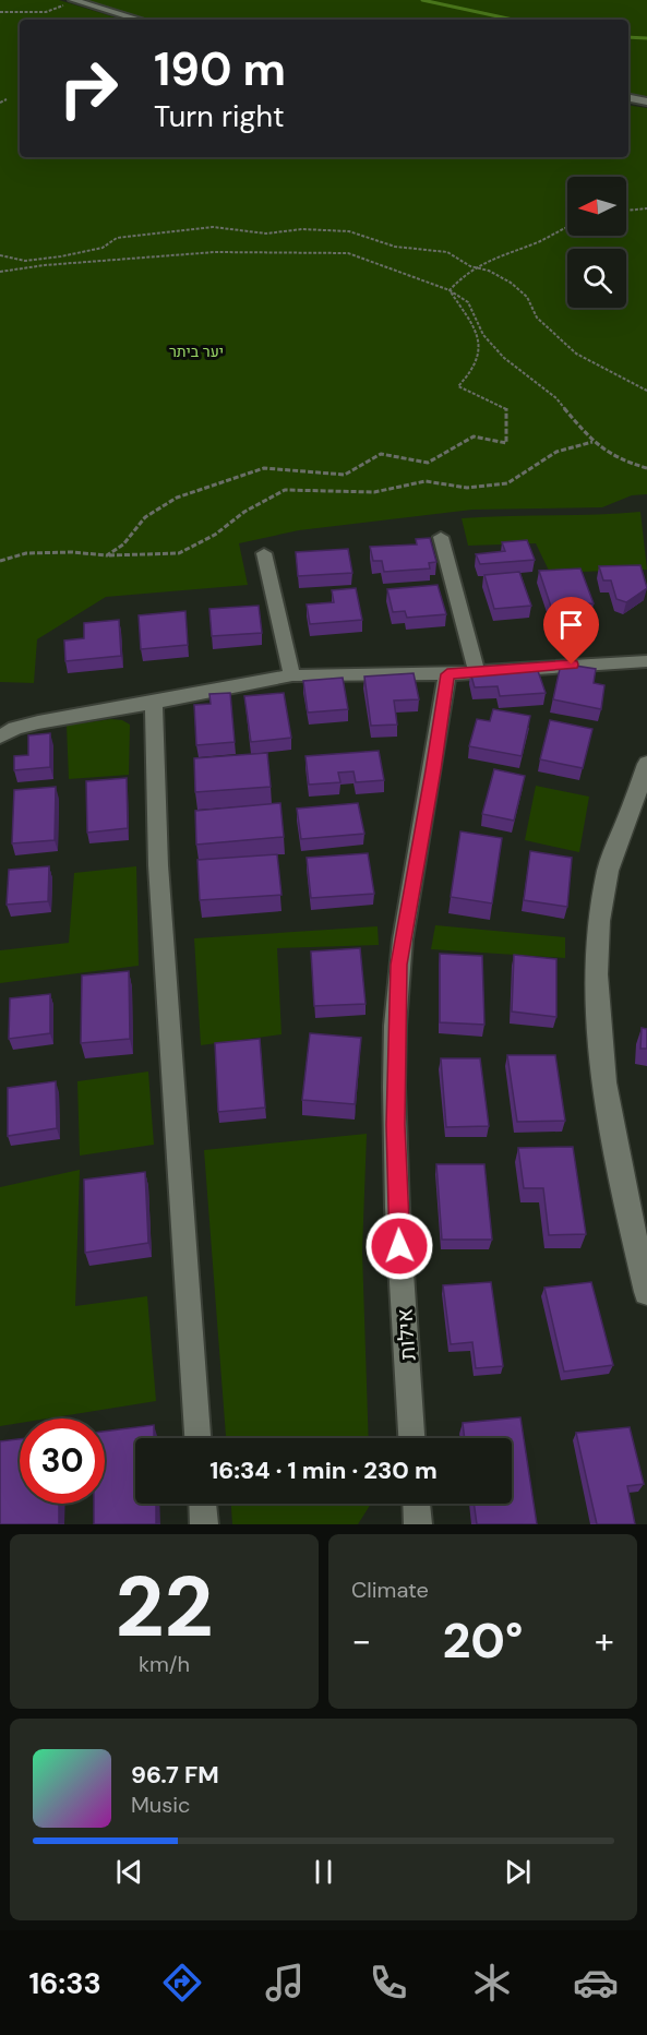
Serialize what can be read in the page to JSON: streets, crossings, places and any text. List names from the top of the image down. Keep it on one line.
{"streets":{"street":["אילות"]},"parks":["יער ביתר"],"north":"left","page":{"turn":["190 m","Turn right"],"limit":"30","trip":"16:34 · 1 min · 230 m","tile":[["22","km/h"],"Climate"],"heat":["−","20°","+"],"song":["96.7 FM","Music"],"tabs":"16:33"}}
